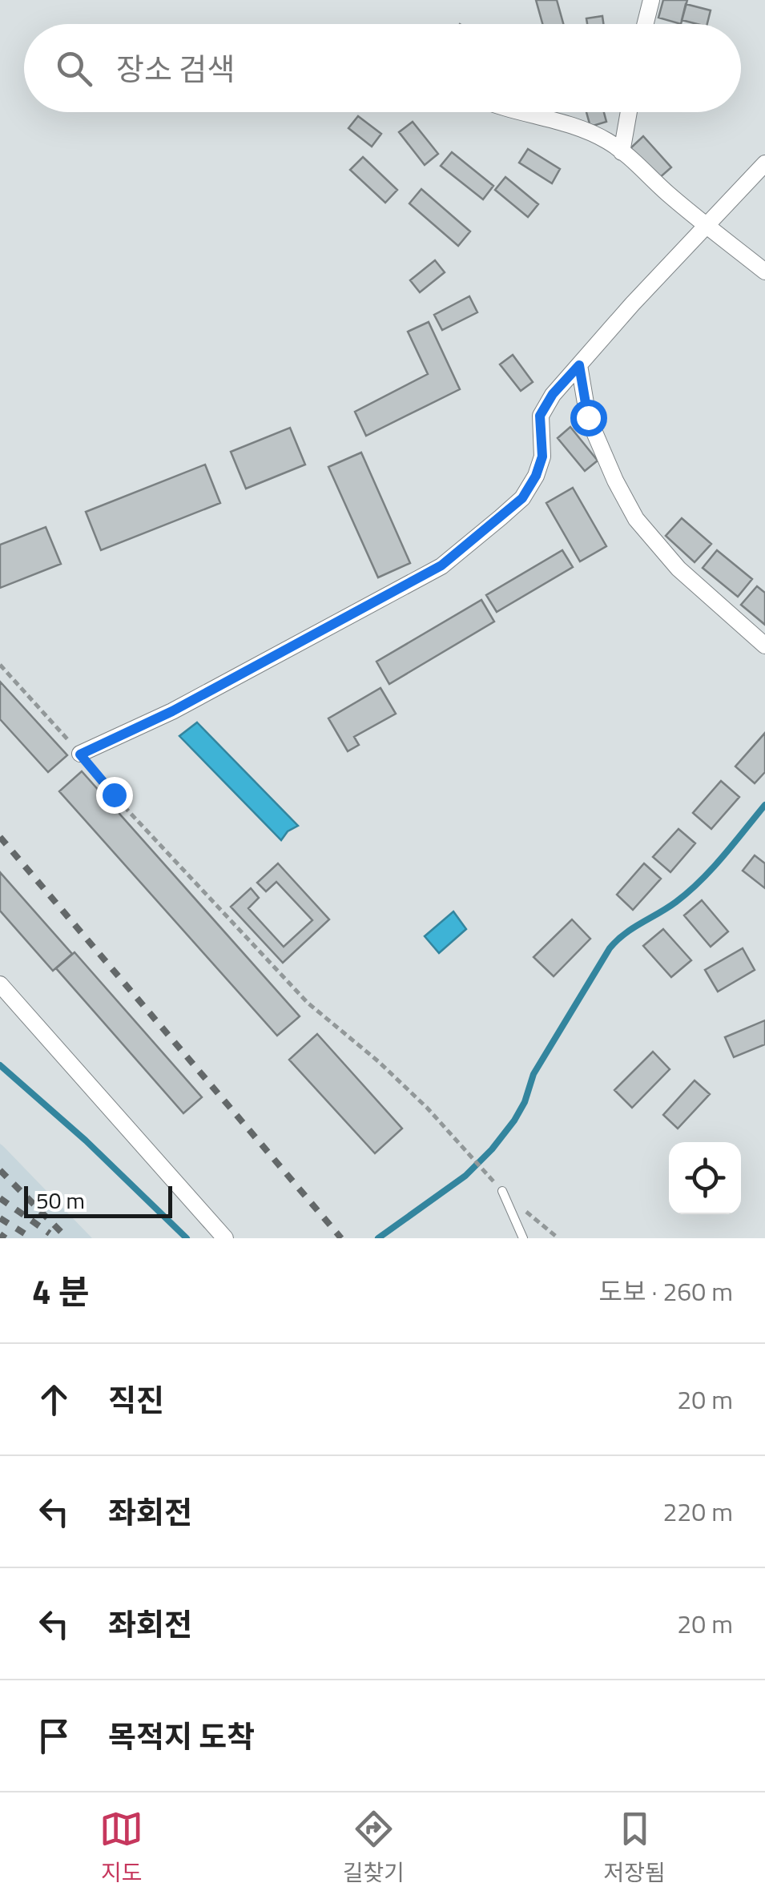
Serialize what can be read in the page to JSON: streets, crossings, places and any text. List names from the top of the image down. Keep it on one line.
{"scale_bar":"50 m","page":{"search":"장소 검색","scale":"50 m","heading":["4 분","도보 · 260 m"],"list":[["직진","20 m"],["좌회전","220 m"],["좌회전","20 m"],"목적지 도착"],"nav":["지도","길찾기","저장됨"]}}
